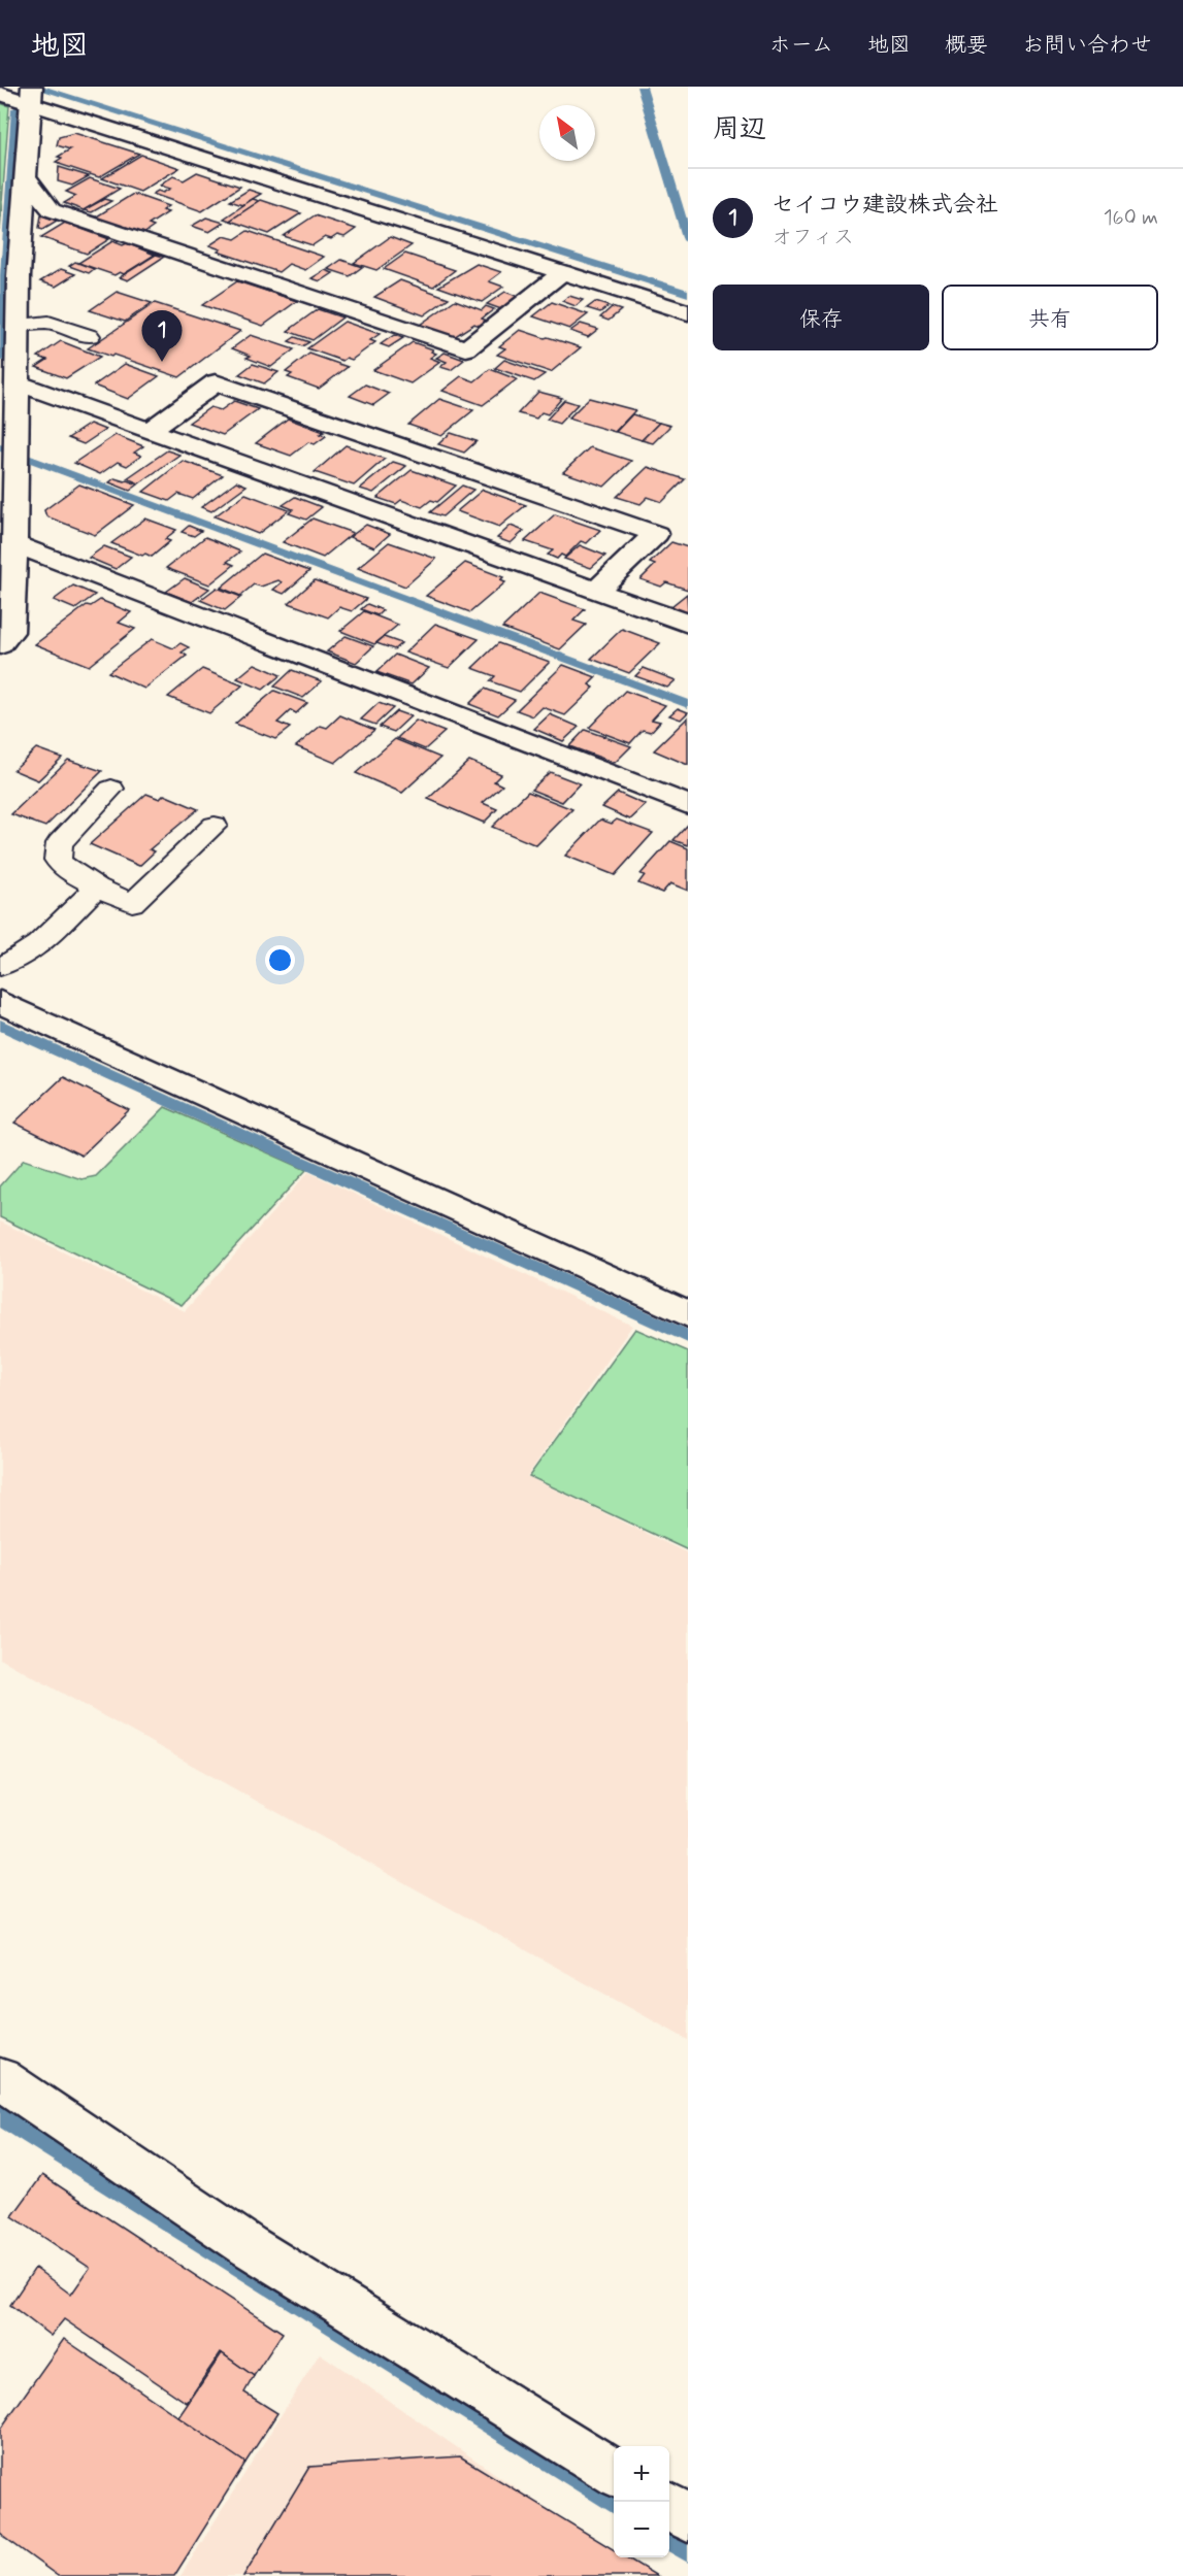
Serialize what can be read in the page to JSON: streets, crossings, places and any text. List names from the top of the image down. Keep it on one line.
{"north":"top left","page":{"header":"地図","nav":["ホーム","地図","概要","お問い合わせ"],"heading":"周辺","list":[{"mark":"1","name":"セイコウ建設株式会社","note":"オフィス","value":"160 m"}],"buttons":["保存","共有"],"pins":"1","map_buttons":["+","−"]}}
